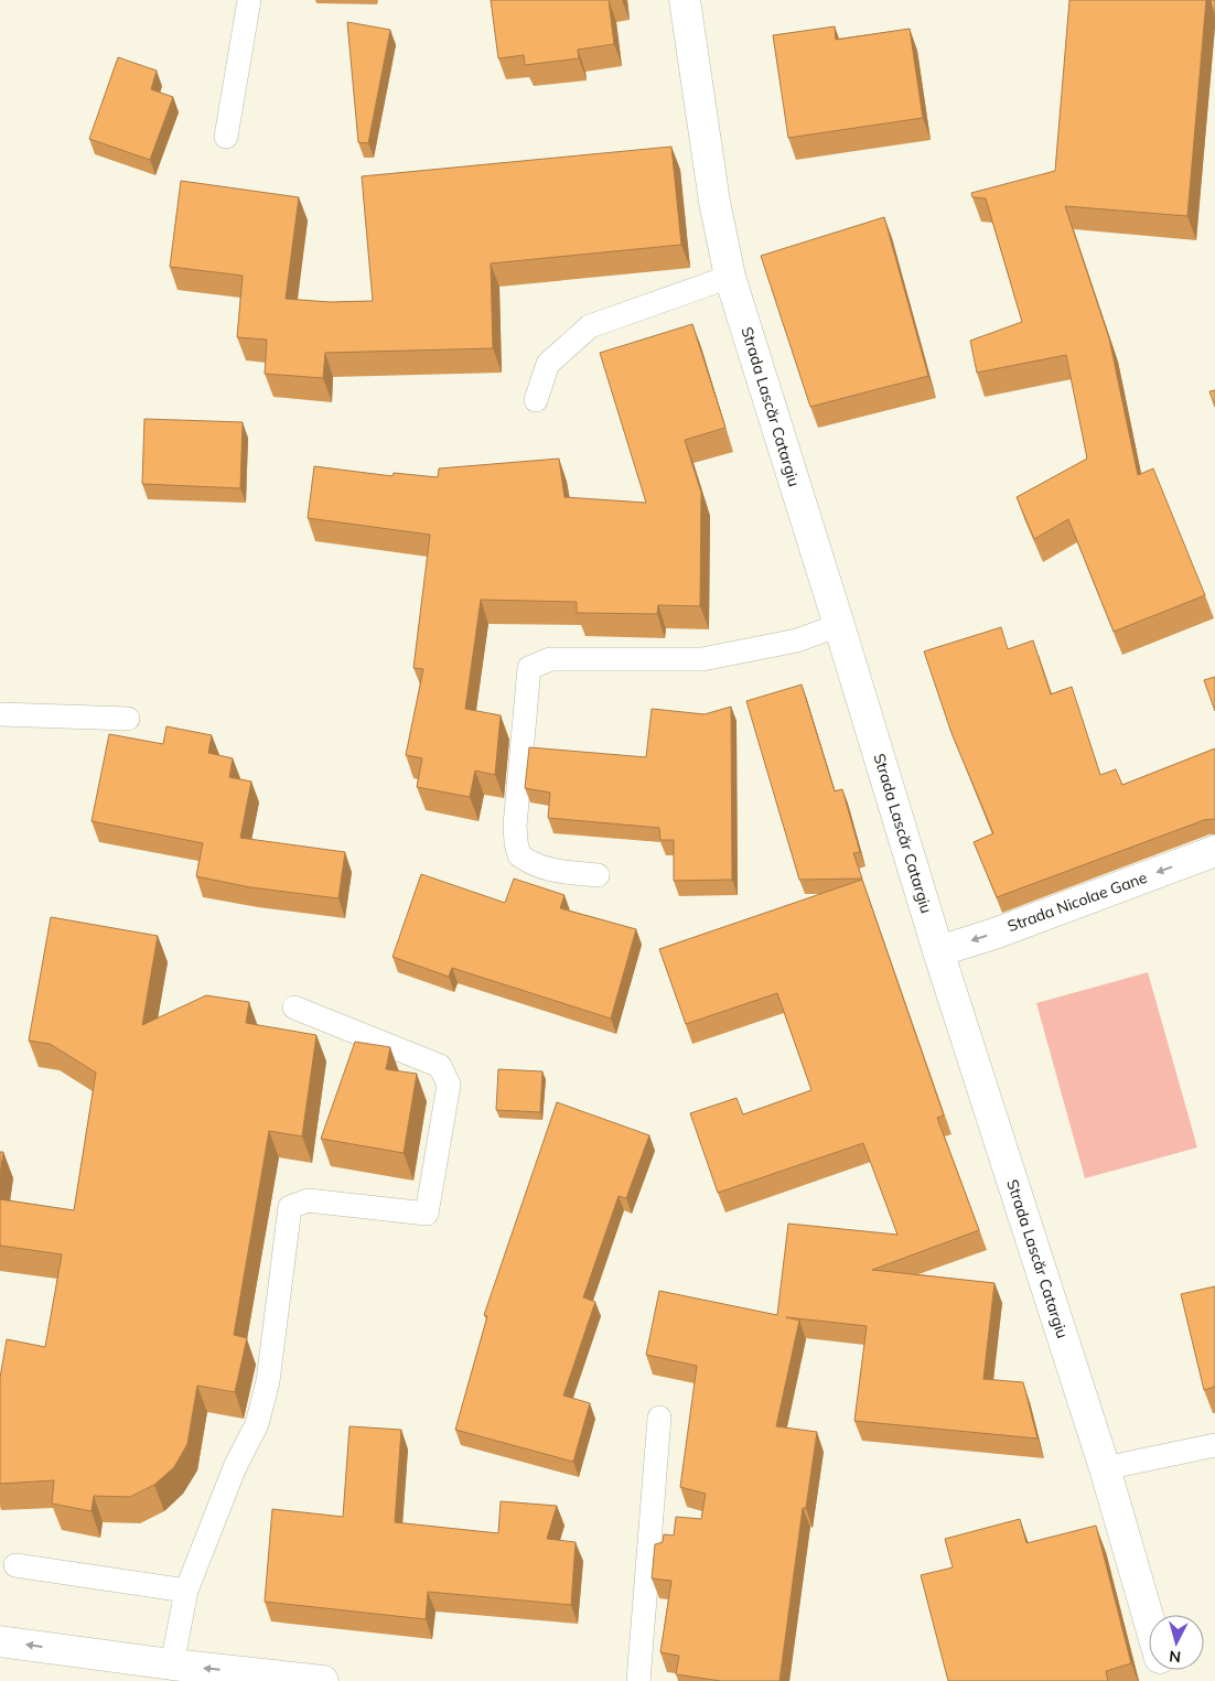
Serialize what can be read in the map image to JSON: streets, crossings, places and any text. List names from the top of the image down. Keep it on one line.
{"streets":{"street":["Strada Lascăr Catargiu","Strada Nicolae Gane"]},"crossings":[["Strada Lascăr Catargiu","Strada Nicolae Gane"]],"one_way":["Strada Nicolae Gane"],"north":"bottom"}
